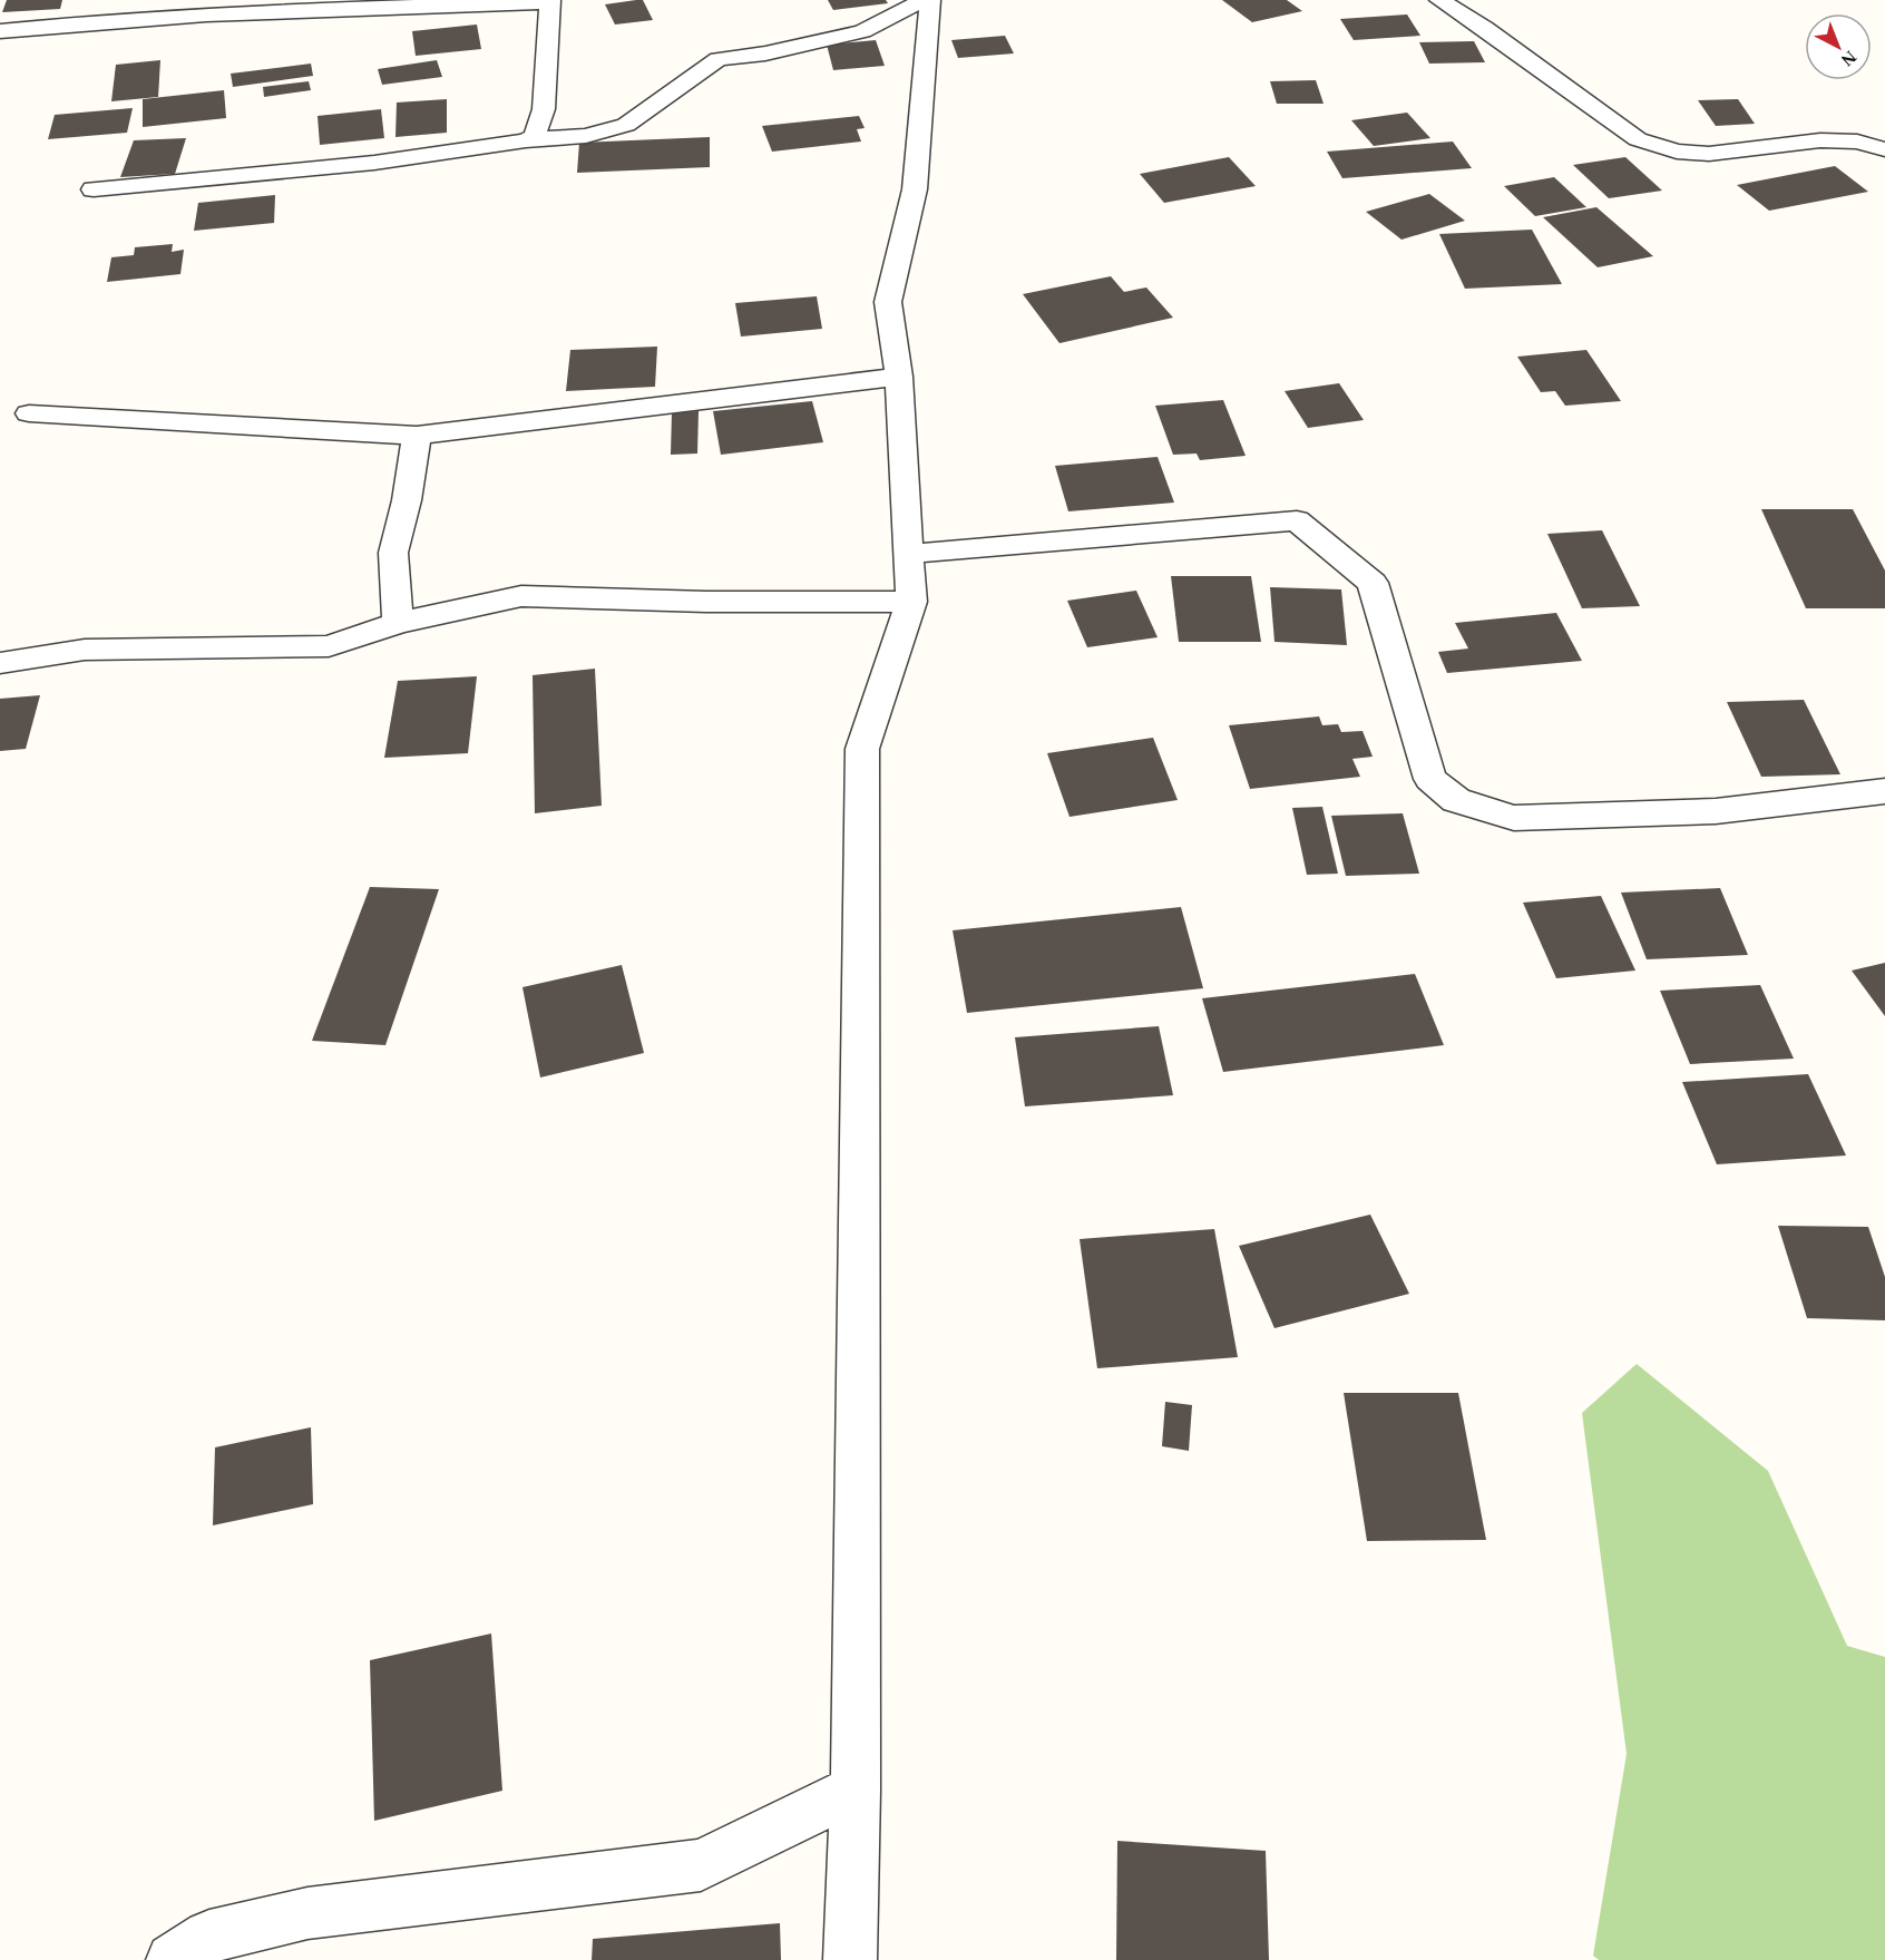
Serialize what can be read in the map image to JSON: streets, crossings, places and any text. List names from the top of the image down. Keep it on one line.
{"north":"bottom right"}
